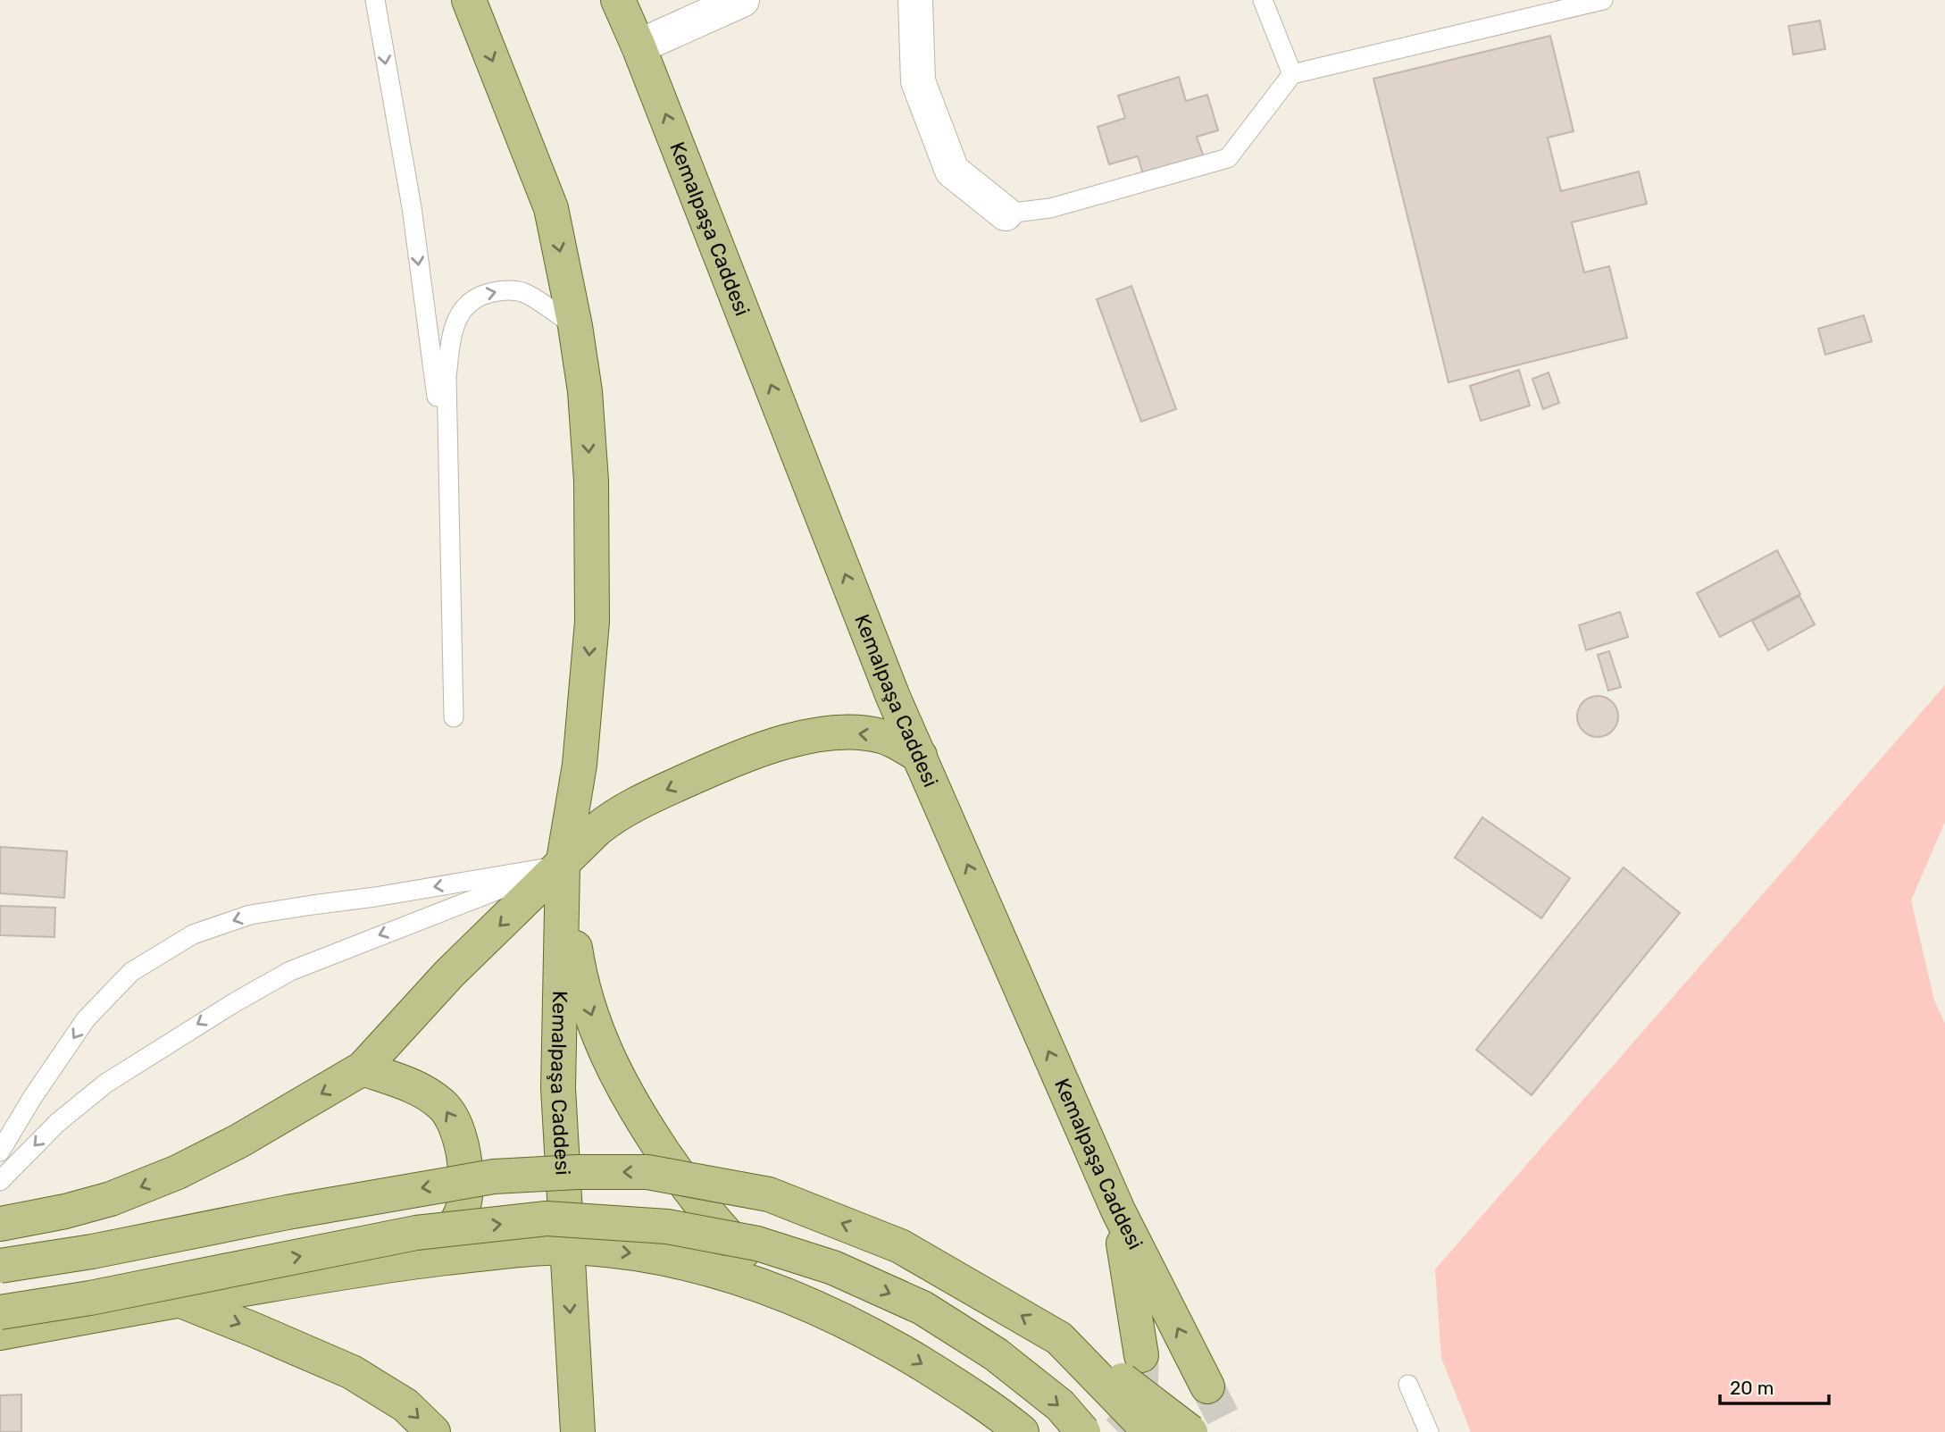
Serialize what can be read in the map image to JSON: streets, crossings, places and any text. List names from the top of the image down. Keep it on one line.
{"streets":{"main road":["Kemalpaşa Caddesi"]},"scale_bar":"20 m"}
